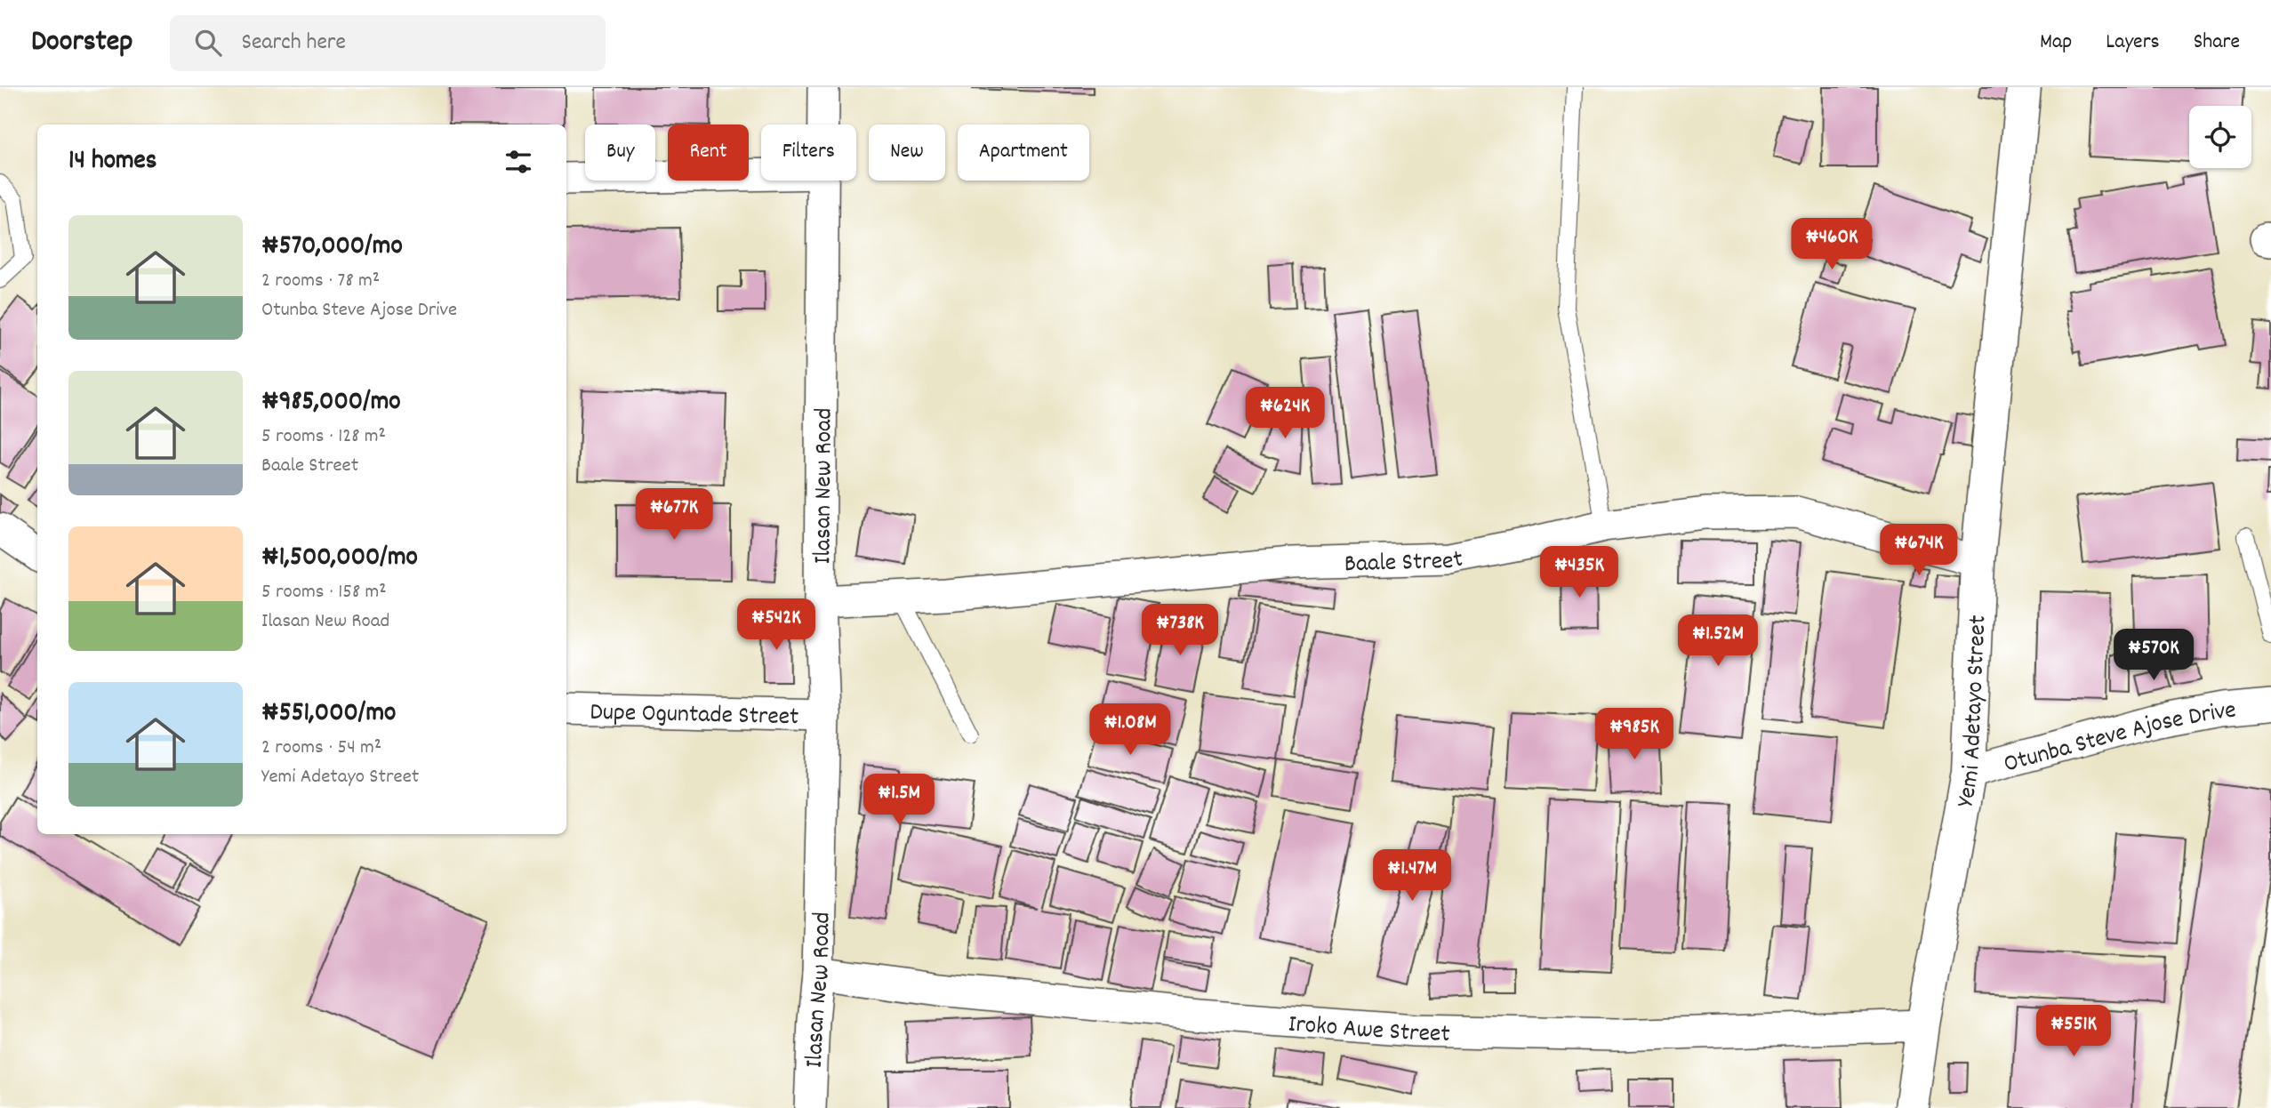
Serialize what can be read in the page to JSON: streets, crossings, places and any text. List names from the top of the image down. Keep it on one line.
{"streets":{"street":["Ilasan New Road","Baale Street","Yemi Adetayo Street","Dupe Oguntade Street","Otunba Steve Ajose Drive","Iroko Awe Street"]},"crossings":[["Ilasan New Road","Baale Street"],["Ilasan New Road","Dupe Oguntade Street"],["Ilasan New Road","Iroko Awe Street"],["Baale Street","Yemi Adetayo Street"],["Yemi Adetayo Street","Otunba Steve Ajose Drive"],["Yemi Adetayo Street","Iroko Awe Street"]],"page":{"header":"Doorstep","search":"Search here","nav":["Map","Layers","Share"],"chip":["Buy","Rent","Filters","New","Apartment"],"heading":"14 homes","list":[{"name":"₦570,000/mo","note":"2 rooms · 78 m² · Otunba Steve Ajose Drive"},{"name":"₦985,000/mo","note":"5 rooms · 128 m² · Baale Street"},{"name":"₦1,500,000/mo","note":"5 rooms · 158 m² · Ilasan New Road"},{"name":"₦551,000/mo","note":"2 rooms · 54 m² · Yemi Adetayo Street"}],"price":["₦460K","₦624K","₦677K","₦674K","₦435K","₦542K","₦738K","₦1.52M","₦570K","₦1.08M","₦985K","₦1.5M","₦1.47M","₦551K"]}}
